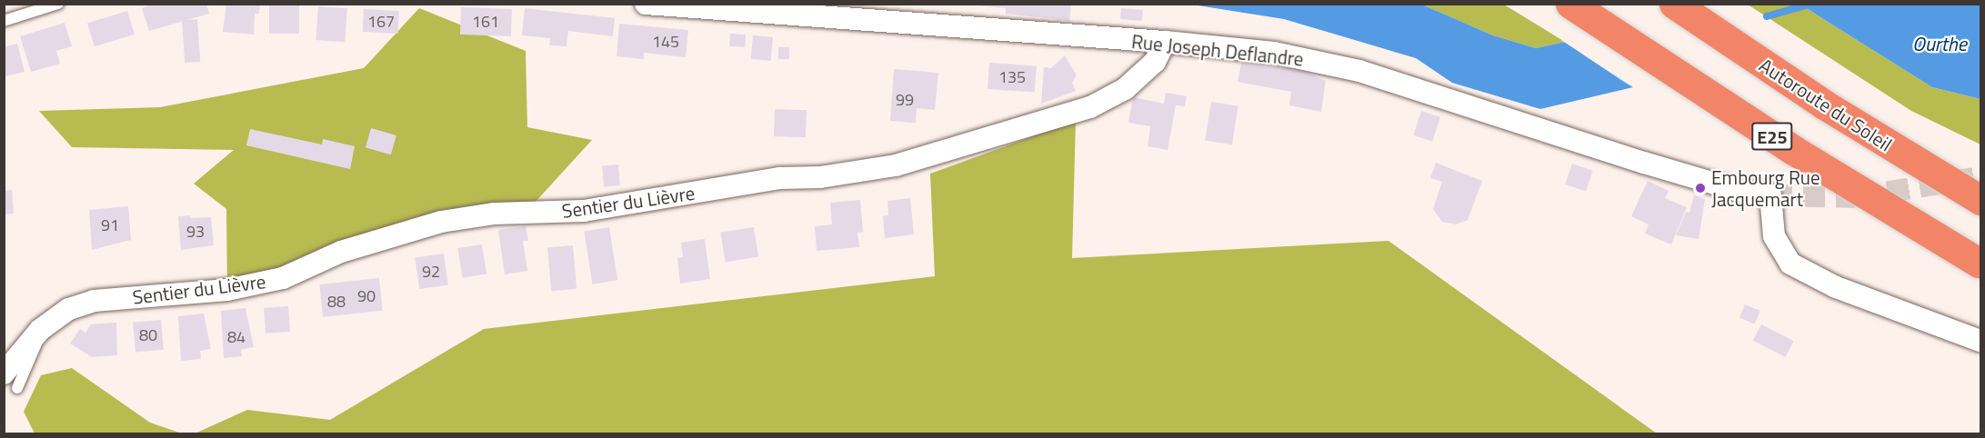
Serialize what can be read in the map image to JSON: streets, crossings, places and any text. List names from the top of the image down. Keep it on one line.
{"streets":{"highway":["Autoroute du Soleil","E25"],"street":["Rue Joseph Deflandre","Sentier du Lièvre"]},"crossings":[["Rue Joseph Deflandre","Sentier du Lièvre"]],"water":["Ourthe"],"places":["Embourg Rue Jacquemart"],"house_numbers":["167","161","145","135","99","91","93","92","90","88","80","84"]}
